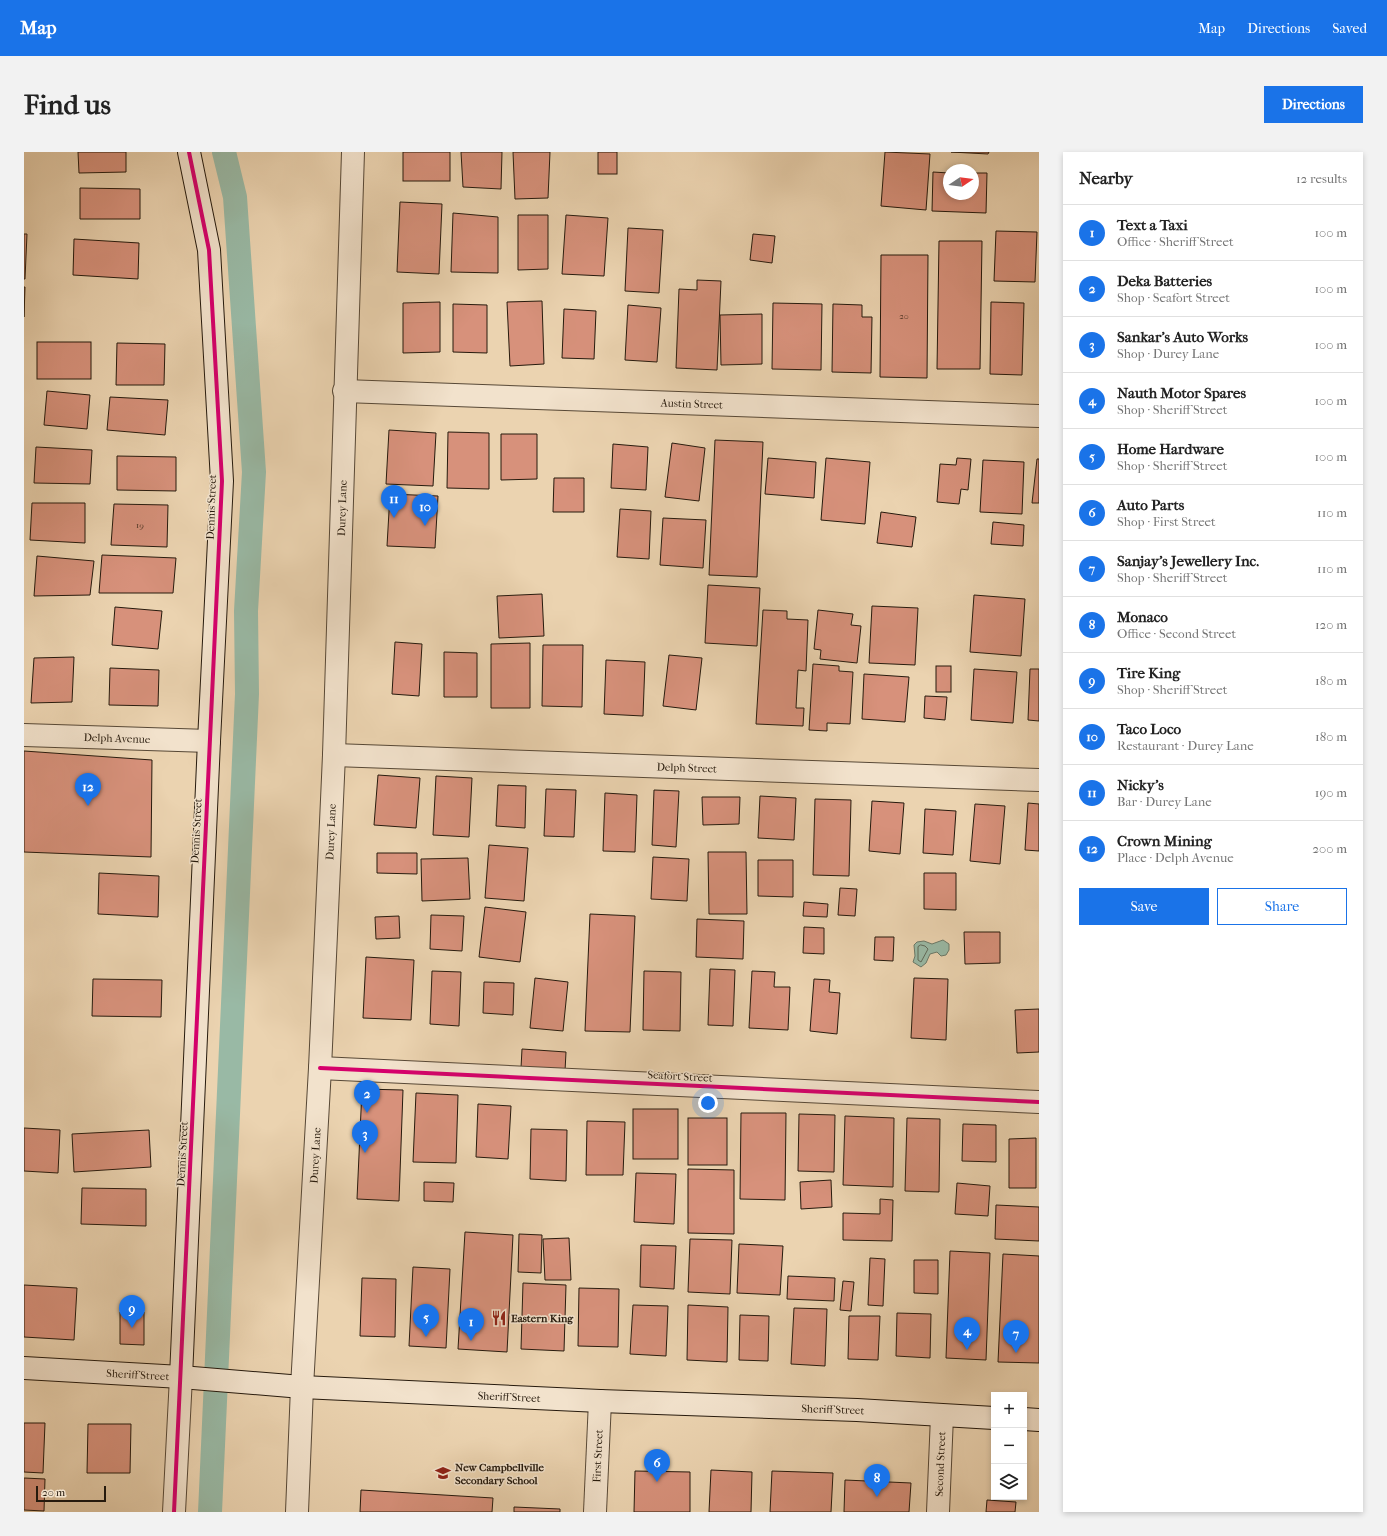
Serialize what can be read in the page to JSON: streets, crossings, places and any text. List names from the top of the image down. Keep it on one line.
{"streets":{"street":["Austin Street","Dennis Street","Durey Lane","Delph Avenue","Delph Street","Seafort Street","Sheriff Street","First Street","Second Street"]},"crossings":[["Austin Street","Durey Lane"],["Dennis Street","Delph Avenue"],["Dennis Street","Sheriff Street"],["Durey Lane","Delph Street"],["Durey Lane","Seafort Street"],["Durey Lane","Sheriff Street"],["Sheriff Street","First Street"],["Sheriff Street","Second Street"]],"places":{"restaurant":["Eastern King"],"school or university":["New Campbellville Secondary School"]},"house_numbers":["20","19"],"scale_bar":"20 m","north":"right","page":{"header":"Map","nav":["Map","Directions","Saved"],"buttons":["Directions",["Save","Share"]],"title":"Find us","heading":["Nearby","12 results"],"list":[{"mark":"1","name":"Text a Taxi","note":"Office · Sheriff Street","value":"100 m"},{"mark":"2","name":"Deka Batteries","note":"Shop · Seafort Street","value":"100 m"},{"mark":"3","name":"Sankar's Auto Works","note":"Shop · Durey Lane","value":"100 m"},{"mark":"4","name":"Nauth Motor Spares","note":"Shop · Sheriff Street","value":"100 m"},{"mark":"5","name":"Home Hardware","note":"Shop · Sheriff Street","value":"100 m"},{"mark":"6","name":"Auto Parts","note":"Shop · First Street","value":"110 m"},{"mark":"7","name":"Sanjay's Jewellery Inc.","note":"Shop · Sheriff Street","value":"110 m"},{"mark":"8","name":"Monaco","note":"Office · Second Street","value":"120 m"},{"mark":"9","name":"Tire King","note":"Shop · Sheriff Street","value":"180 m"},{"mark":"10","name":"Taco Loco","note":"Restaurant · Durey Lane","value":"180 m"},{"mark":"11","name":"Nicky's","note":"Bar · Durey Lane","value":"190 m"},{"mark":"12","name":"Crown Mining","note":"Place · Delph Avenue","value":"200 m"}],"pins":["11","10","12","2","3","9","5","1","4","7","6","8"],"map_buttons":["+","−"],"scale":"20 m"}}
